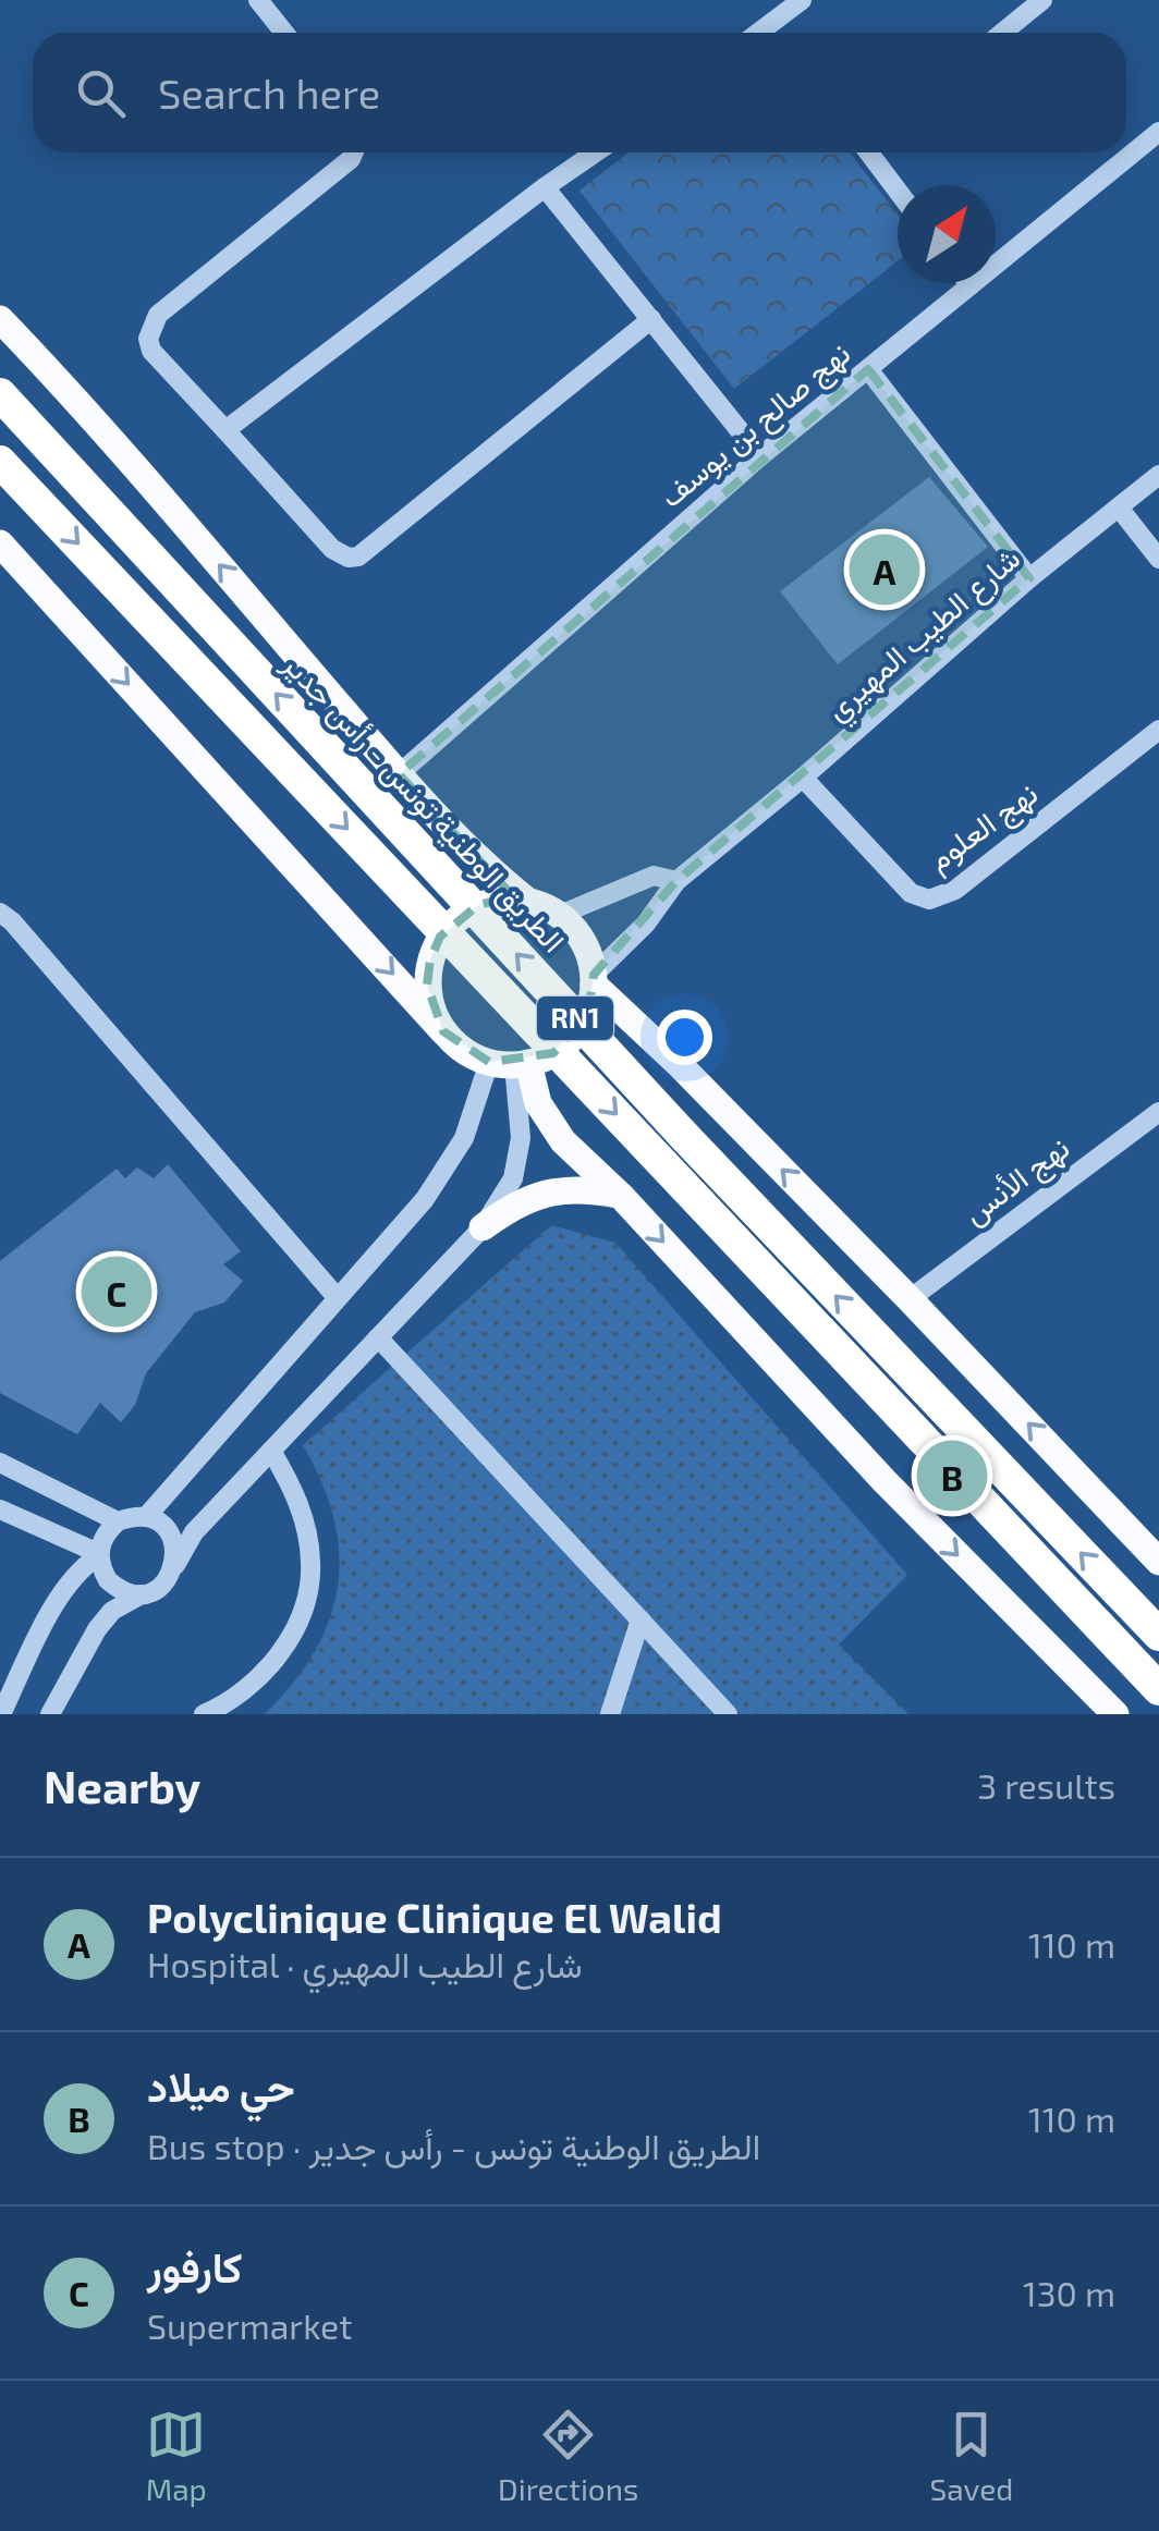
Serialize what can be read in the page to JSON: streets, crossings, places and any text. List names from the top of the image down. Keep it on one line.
{"streets":{"highway":["الطريق الوطنية تونس - رأس جدير","RN1"],"street":["نهج صالح بن يوسف","شارع الطيب المهيري","نهج العلوم","نهج الأنس"]},"crossings":[["شارع الطيب المهيري","نهج العلوم"],["شارع الطيب المهيري","RN1"]],"north":"top right","page":{"search":"Search here","pins":["A","C","B"],"heading":["Nearby","3 results"],"list":[{"mark":"A","name":"Polyclinique Clinique El Walid","note":"Hospital · شارع الطيب المهيري","value":"110 m"},{"mark":"B","name":"حي ميلاد","note":"Bus stop · الطريق الوطنية تونس - رأس جدير","value":"110 m"},{"mark":"C","name":"كارفور","note":"Supermarket","value":"130 m"}],"nav":["Map","Directions","Saved"]}}
